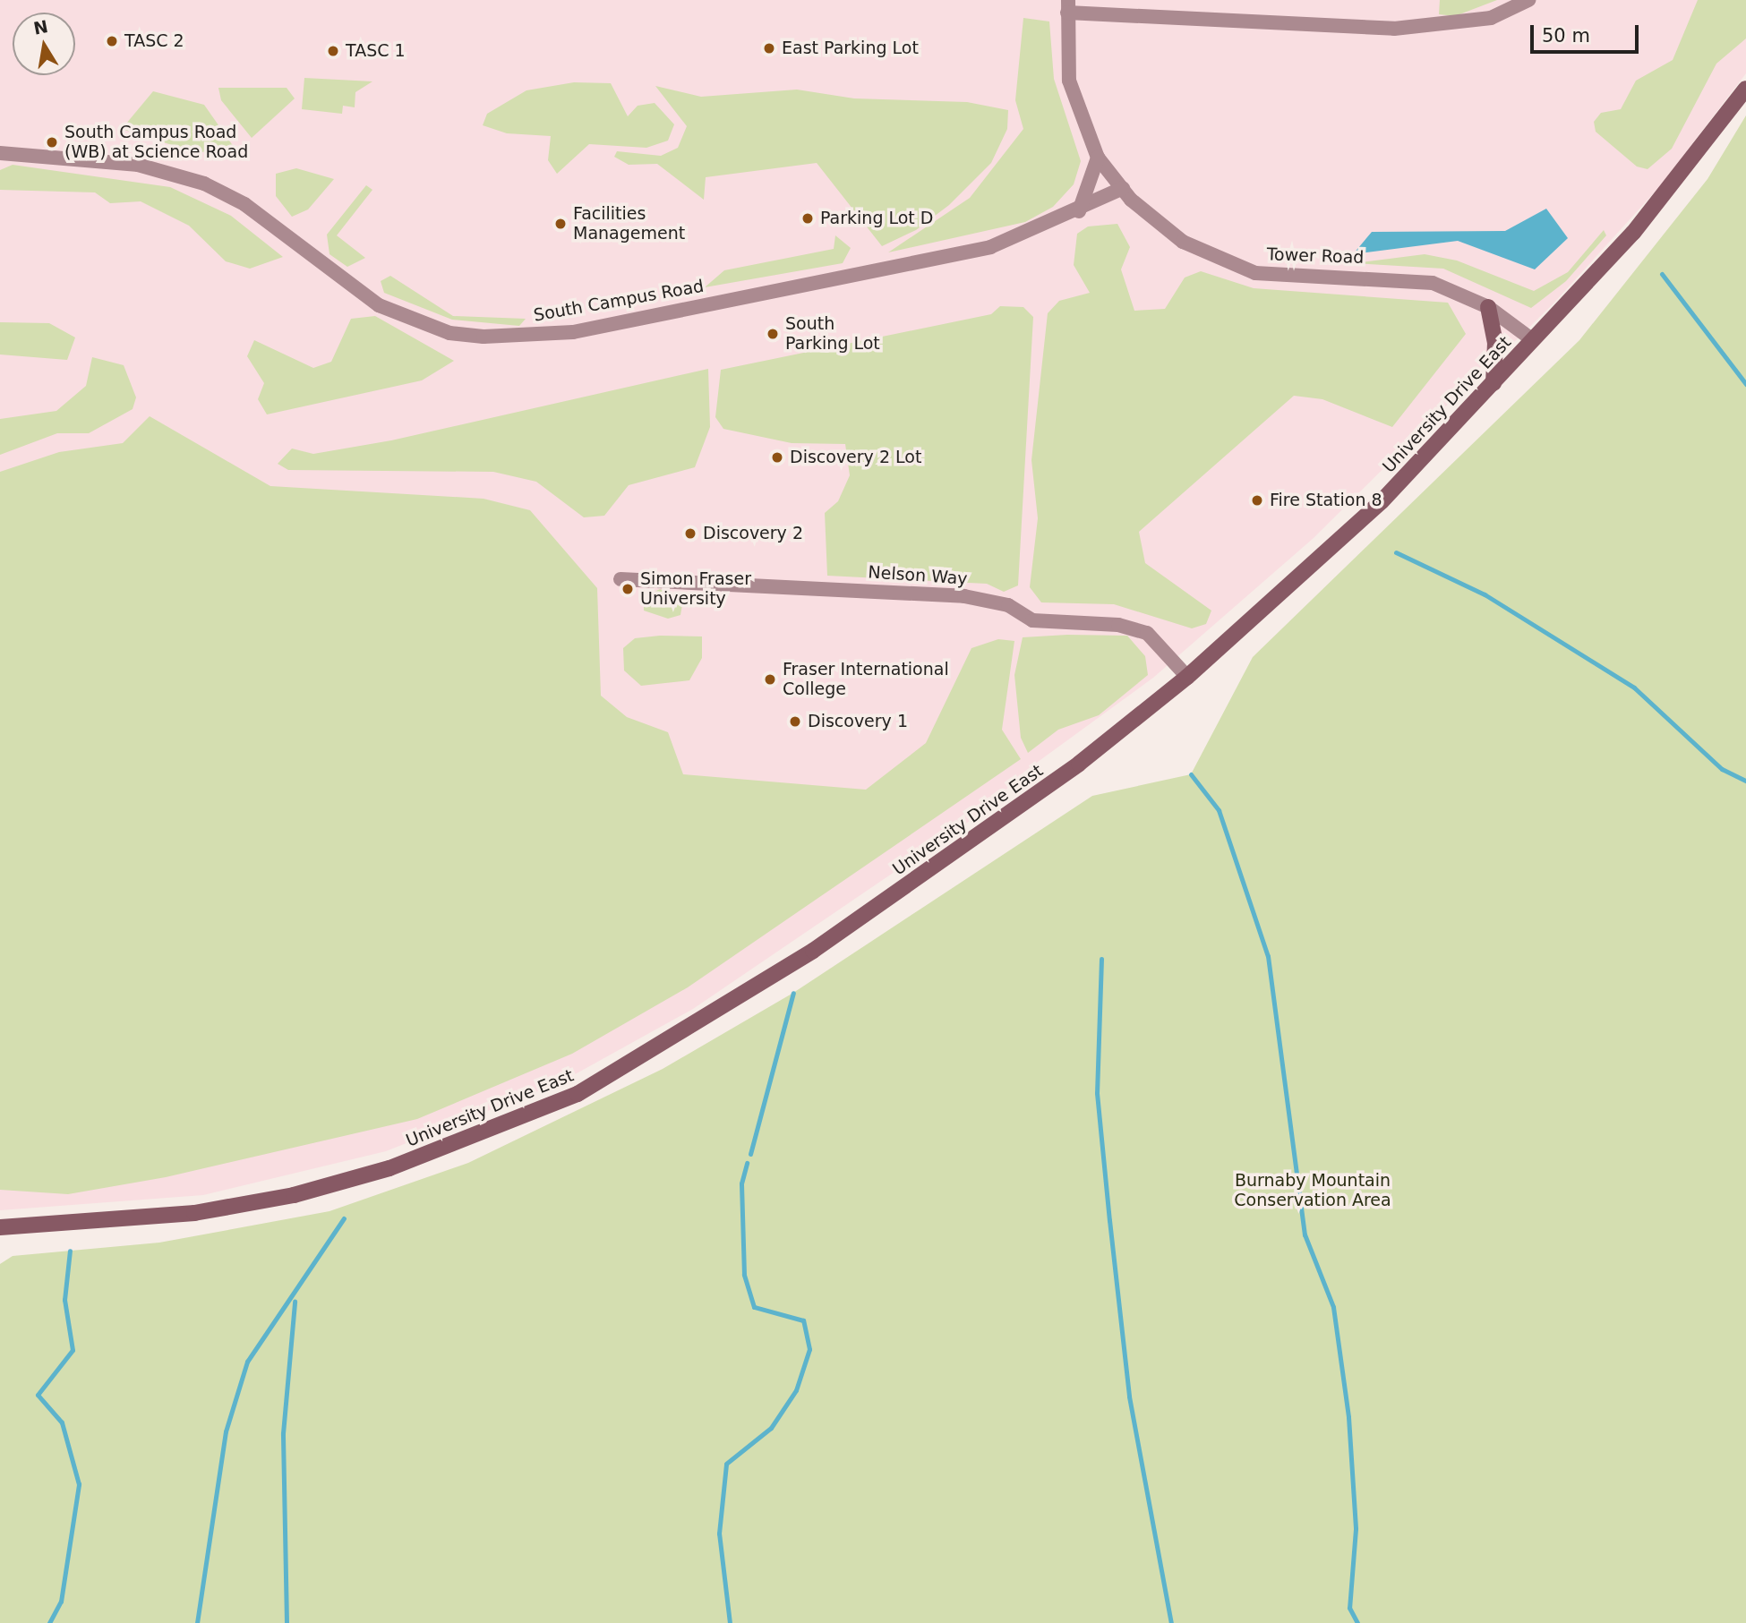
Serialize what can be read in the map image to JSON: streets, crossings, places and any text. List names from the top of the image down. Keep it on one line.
{"streets":{"street":["Tower Road","South Campus Road","University Drive East","Nelson Way"]},"crossings":[["Tower Road","South Campus Road"],["Tower Road","University Drive East"],["University Drive East","Nelson Way"]],"parks":["Burnaby Mountain Conservation Area"],"places":["TASC 2","East Parking Lot","TASC 1","South Campus Road (WB) at Science Road","Parking Lot D","Facilities Management","South Parking Lot","Discovery 2 Lot","Fire Station 8","Discovery 2","Simon Fraser University","Fraser International College","Discovery 1"],"scale_bar":"50 m","north":"top"}
